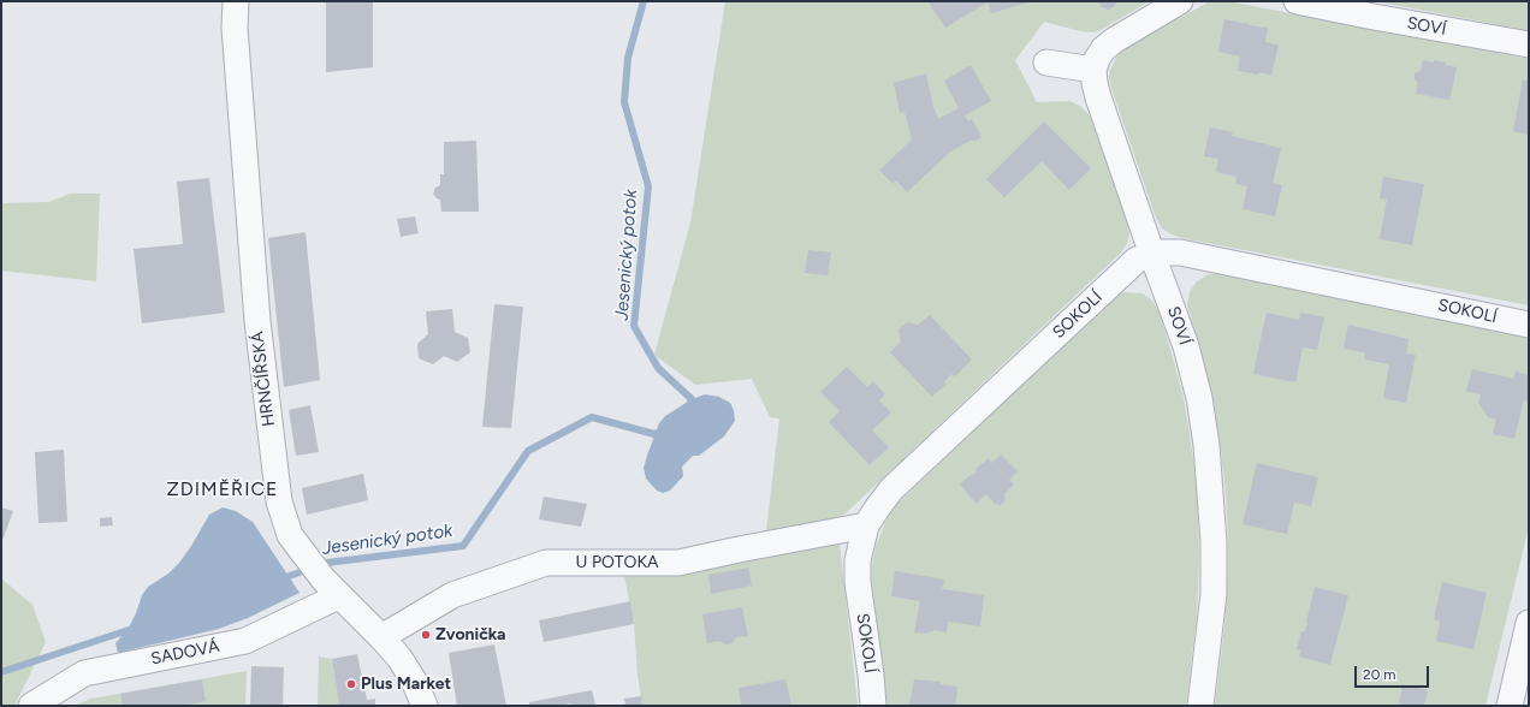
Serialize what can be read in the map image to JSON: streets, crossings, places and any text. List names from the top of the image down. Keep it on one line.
{"streets":{"street":["SOVÍ","SOKOLÍ","HRNČÍŘSKÁ","U POTOKA","SADOVÁ"]},"crossings":[["SOVÍ","SOKOLÍ"],["SOKOLÍ","U POTOKA"],["HRNČÍŘSKÁ","U POTOKA"],["HRNČÍŘSKÁ","SADOVÁ"]],"districts":["ZDIMĚŘICE"],"water":["Jesenický potok"],"places":["Zvonička","Plus Market"],"scale_bar":"20 m"}
